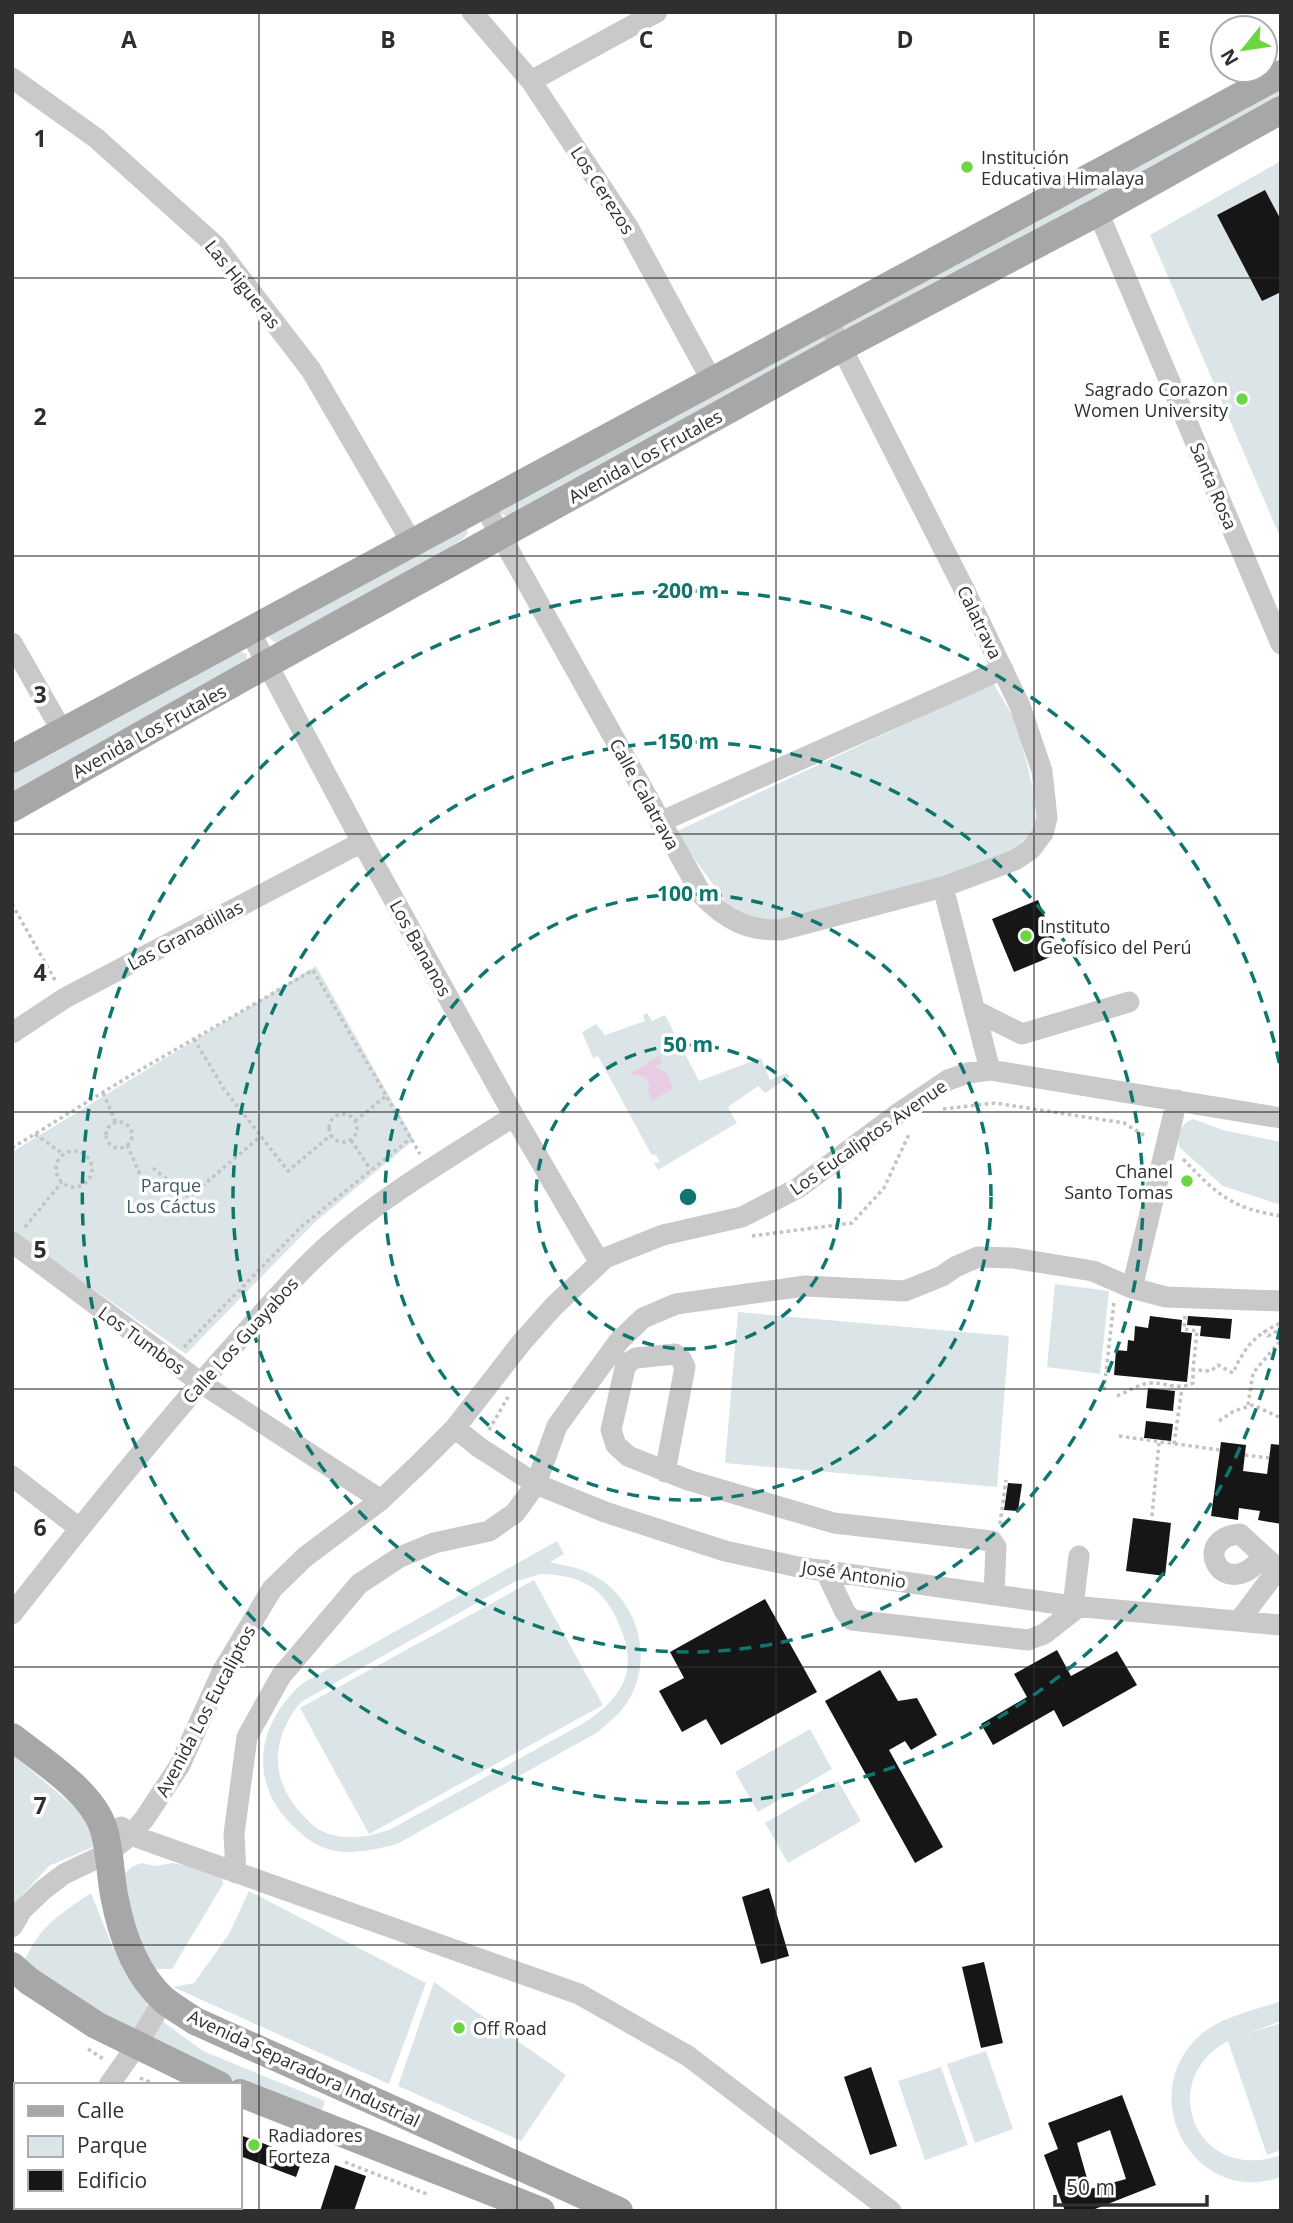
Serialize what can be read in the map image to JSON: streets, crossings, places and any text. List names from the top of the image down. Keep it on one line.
{"streets":{"main road":["Avenida Los Frutales","Avenida Separadora Industrial"],"street":["Los Cerezos","Las Higueras","Santa Rosa","Calatrava","Calle Calatrava","Las Granadillas","Los Bananos","Los Eucaliptos Avenue","Los Tumbos","Calle Los Guayabos","José Antonio","Avenida Los Eucaliptos"]},"crossings":[["Los Cerezos","Avenida Los Frutales"],["Las Higueras","Avenida Los Frutales"],["Avenida Los Frutales","Santa Rosa"],["Avenida Los Frutales","Calatrava"],["Avenida Los Frutales","Calle Calatrava"],["Avenida Los Frutales","Los Bananos"],["Calatrava","Calle Calatrava"],["Las Granadillas","Los Bananos"],["Los Bananos","Los Eucaliptos Avenue"],["Los Bananos","Calle Los Guayabos"],["Los Eucaliptos Avenue","José Antonio"],["Los Eucaliptos Avenue","Avenida Los Eucaliptos"],["Los Tumbos","Calle Los Guayabos"],["Los Tumbos","Avenida Los Eucaliptos"],["José Antonio","Avenida Los Eucaliptos"],["Avenida Los Eucaliptos","Avenida Separadora Industrial"]],"parks":["Parque Los Cáctus"],"places":["Institución Educativa Himalaya","Sagrado Corazon Women University","Instituto Geofísico del Perú","Chanel Santo Tomas","Off Road","Radiadores Forteza"],"legend":["Calle","Parque","Edificio"],"scale_bar":"50 m","north":"bottom left","grid":{"columns":["A","B","C","D","E"],"rows":["1","2","3","4","5","6","7"]},"rings":["200 m","150 m","100 m","50 m"]}
